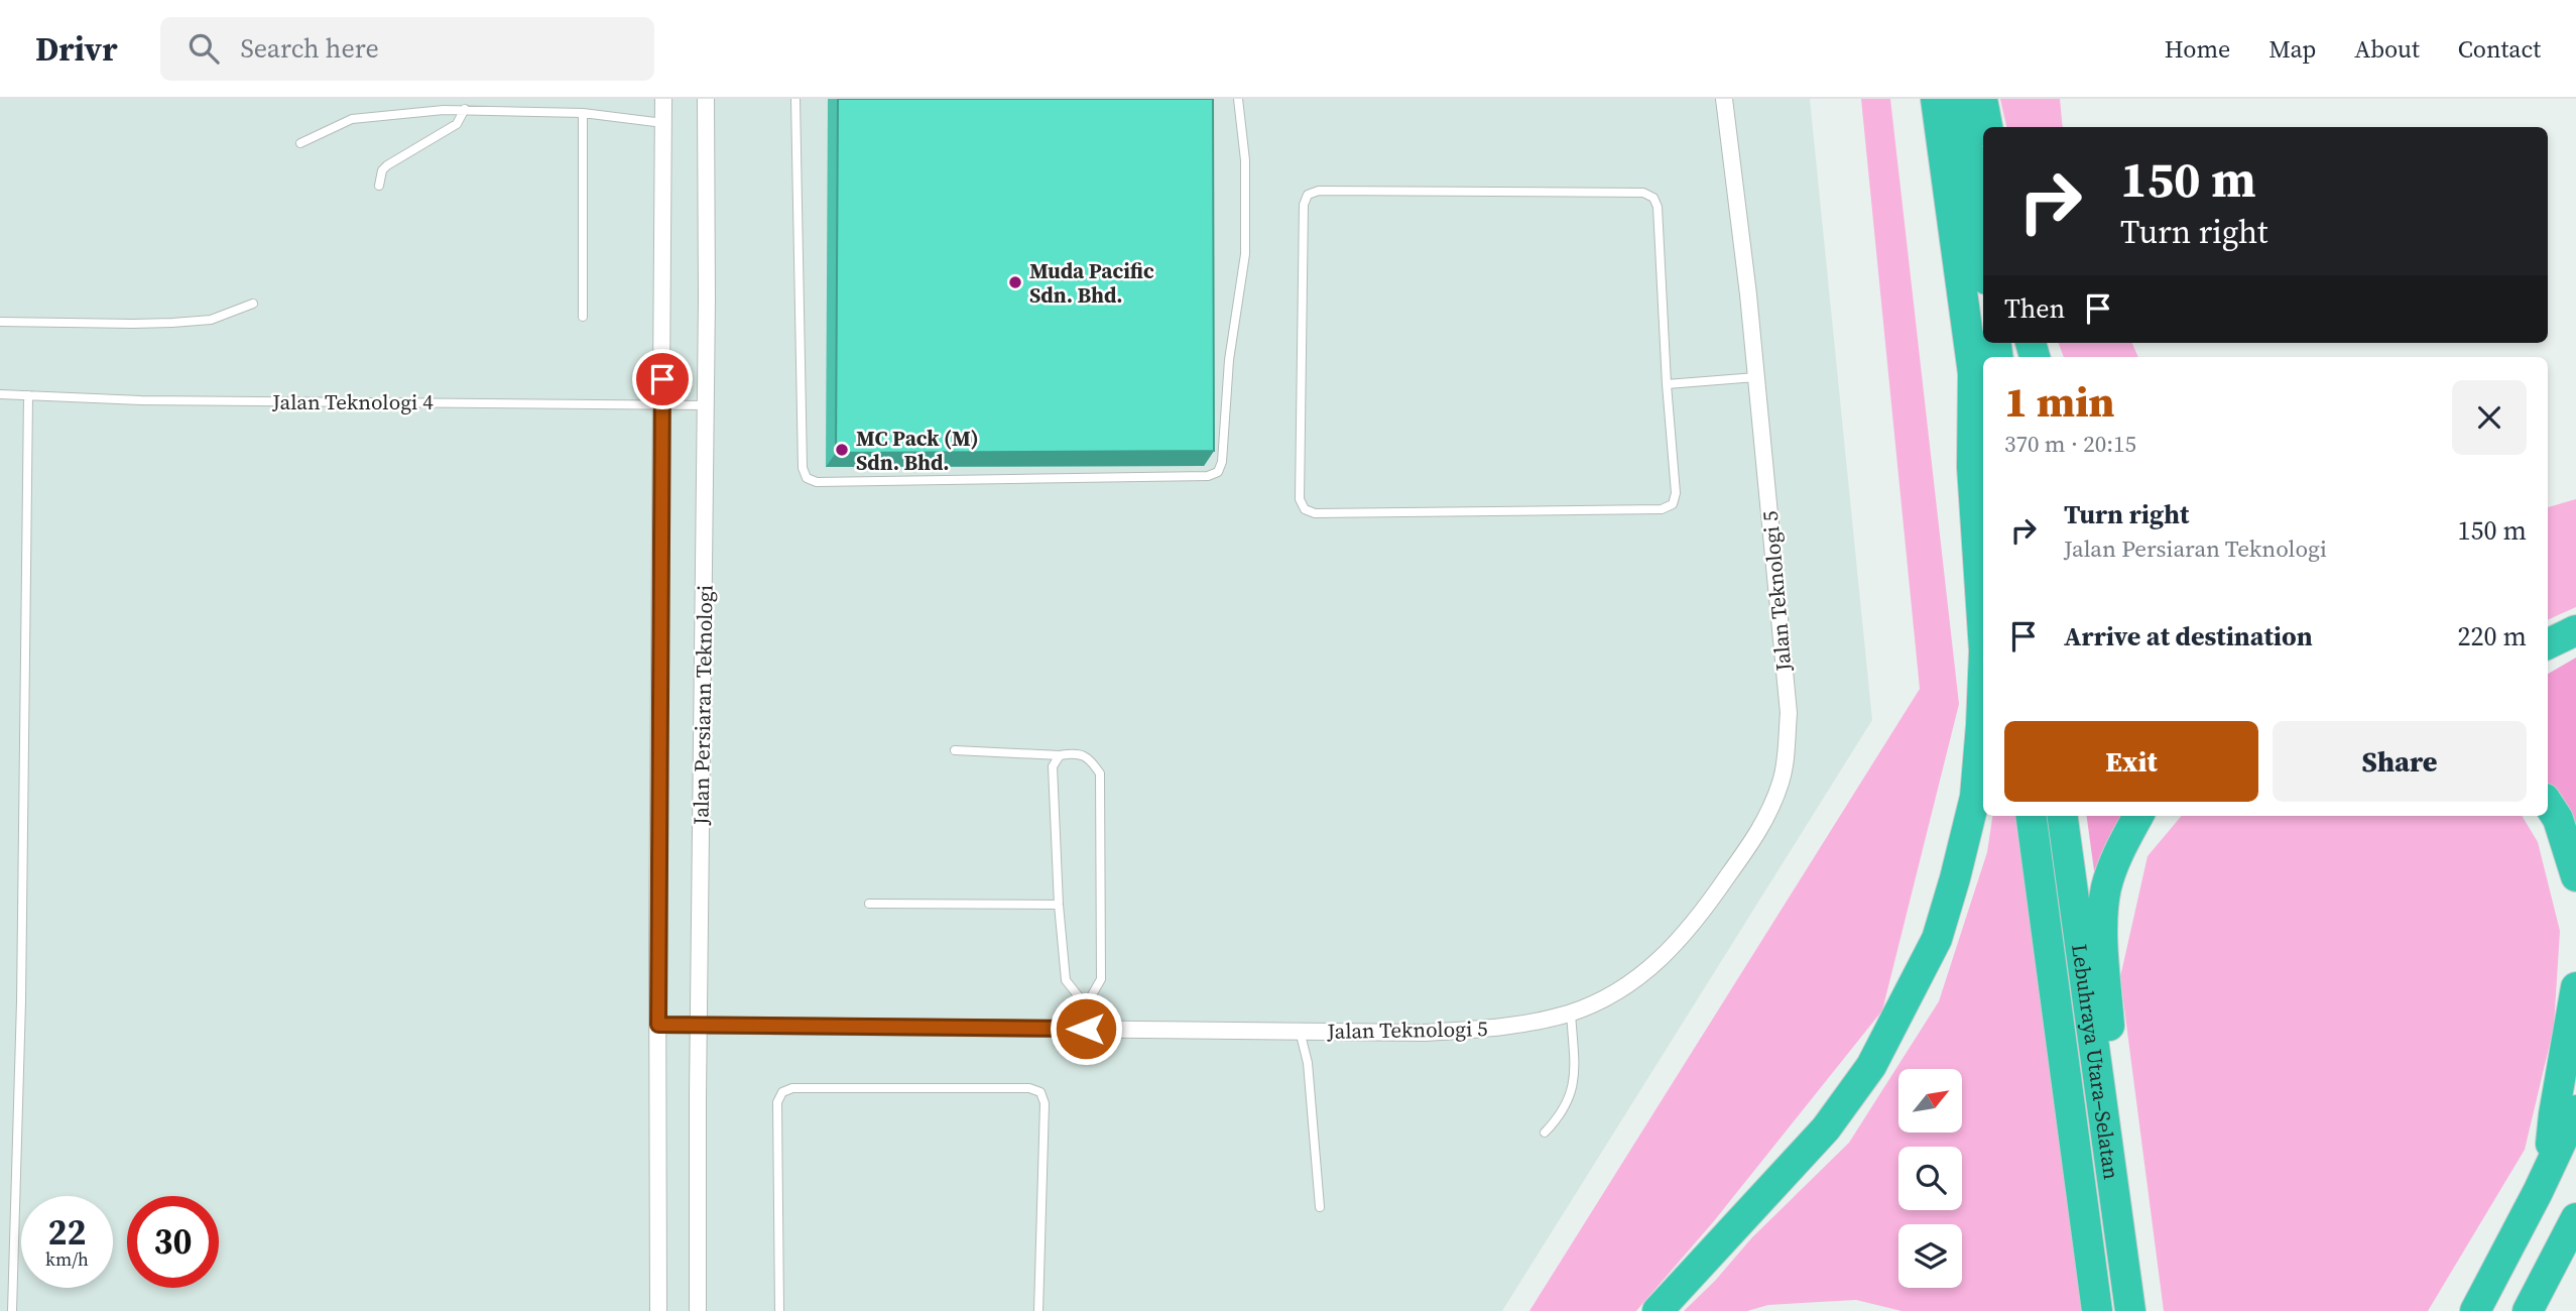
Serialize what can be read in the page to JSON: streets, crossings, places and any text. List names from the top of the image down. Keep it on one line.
{"streets":{"highway":["Lebuhraya Utara–Selatan"],"street":["Jalan Teknologi 5","Jalan Persiaran Teknologi"],"lane":["Jalan Teknologi 4"]},"crossings":[["Jalan Teknologi 4","Jalan Persiaran Teknologi"],["Jalan Teknologi 5","Jalan Persiaran Teknologi"]],"places":["Muda Pacific Sdn. Bhd.","MC Pack (M) Sdn. Bhd."],"north":"top right","page":{"header":"Drivr","search":"Search here","nav":["Home","Map","About","Contact"],"turn":["150 m","Turn right"],"then":"Then","heading":["1 min","370 m · 20:15"],"list":[{"name":"Turn right","note":"Jalan Persiaran Teknologi","value":"150 m"},{"name":"Arrive at destination","value":"220 m"}],"buttons":["Exit","Share"],"speed":"22 km/h","limit":"30"}}
